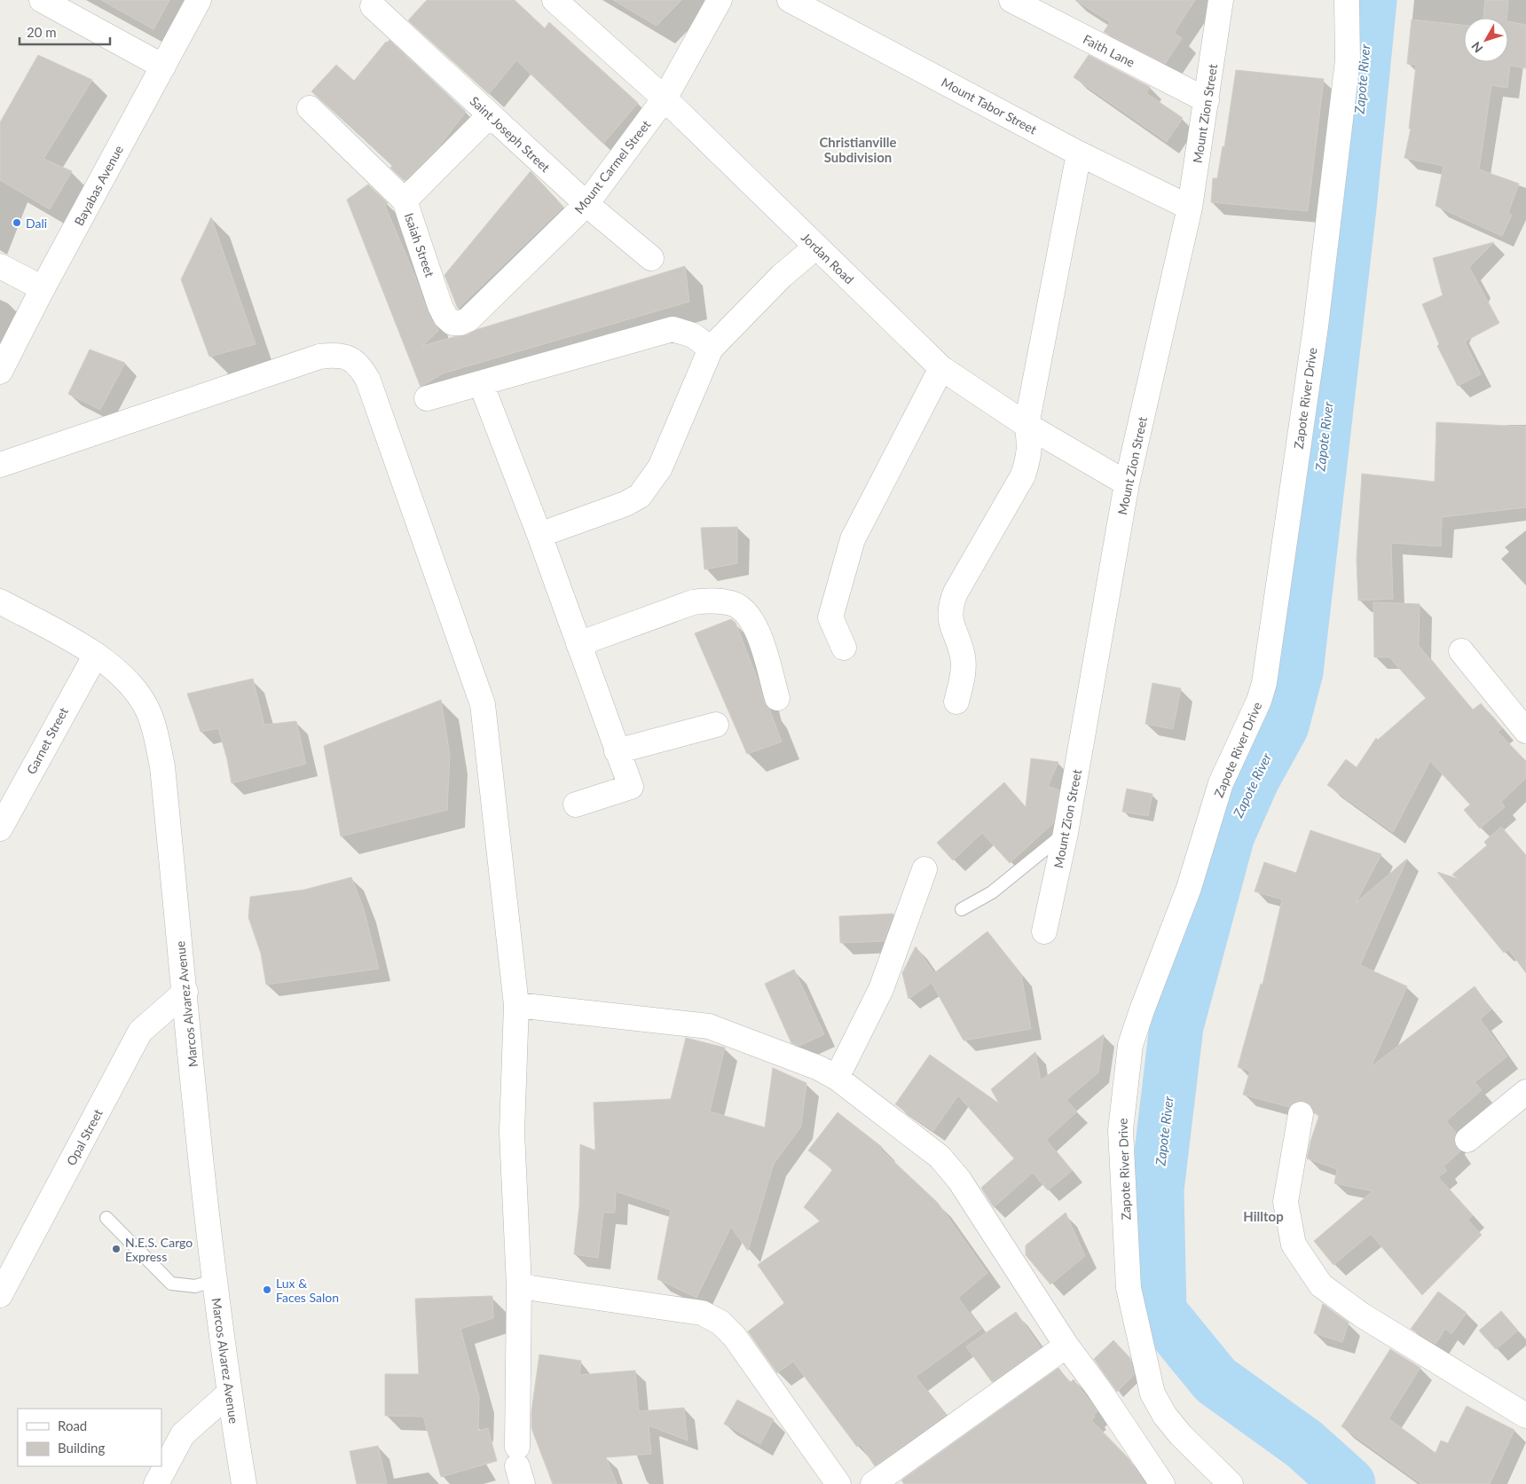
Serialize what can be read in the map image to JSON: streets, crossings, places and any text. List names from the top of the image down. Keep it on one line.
{"streets":{"street":["Faith Lane","Mount Tabor Street","Mount Zion Street","Saint Joseph Street","Mount Carmel Street","Bayabas Avenue","Isaiah Street","Jordan Road","Zapote River Drive","Garnet Street","Marcos Alvarez Avenue","Opal Street"]},"crossings":[["Faith Lane","Mount Zion Street"],["Mount Tabor Street","Mount Zion Street"],["Mount Zion Street","Jordan Road"],["Saint Joseph Street","Mount Carmel Street"],["Saint Joseph Street","Isaiah Street"],["Mount Carmel Street","Isaiah Street"],["Mount Carmel Street","Jordan Road"],["Garnet Street","Marcos Alvarez Avenue"],["Marcos Alvarez Avenue","Opal Street"]],"districts":["Christianville Subdivision","Hilltop"],"water":["Zapote River"],"places":["Dali","N.E.S. Cargo Express","Lux & Faces Salon"],"legend":["Road","Building"],"scale_bar":"20 m","north":"bottom left"}
